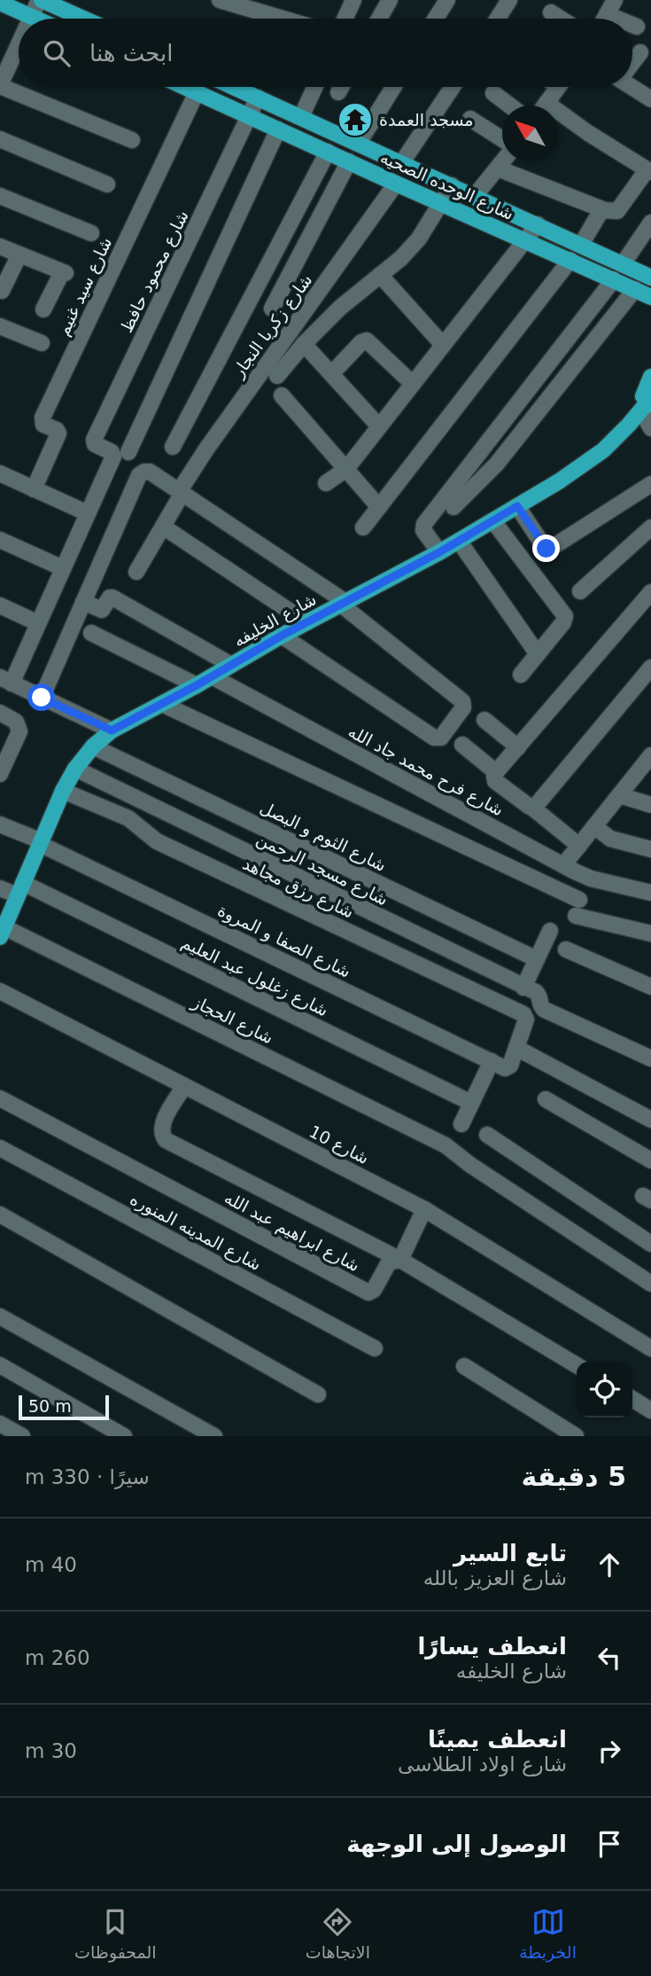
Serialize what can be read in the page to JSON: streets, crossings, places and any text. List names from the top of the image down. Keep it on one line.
{"streets":{"main road":["شارع الوحده الصحيه","شارع الخليفه"],"street":["شارع محمود حافظ","شارع سيد غنيم","شارع زكريا النجار","شارع فرح محمد جاد الله","شارع الثوم و البصل","شارع مسجد الرحمن","شارع رزق مجاهد","شارع الصفا و المروة","شارع زغلول عبد العليم","شارع الحجاز","شارع 10","شارع المدينه المنوره","شارع ابراهيم عبد الله"]},"crossings":[["شارع الوحده الصحيه","شارع محمود حافظ"],["شارع الوحده الصحيه","شارع سيد غنيم"],["شارع الوحده الصحيه","شارع زكريا النجار"],["شارع الخليفه","شارع فرح محمد جاد الله"],["شارع الخليفه","شارع الثوم و البصل"],["شارع الخليفه","شارع مسجد الرحمن"],["شارع الخليفه","شارع رزق مجاهد"],["شارع الخليفه","شارع الصفا و المروة"],["شارع الخليفه","شارع زغلول عبد العليم"],["شارع الخليفه","شارع الحجاز"],["شارع رزق مجاهد","شارع الصفا و المروة"]],"places":{"temple":["مسجد العمدة"]},"scale_bar":"50 m","north":"top left","page":{"search":"ابحث هنا","scale":"50 m","heading":["5 دقيقة","سيرًا · 330 m"],"list":[["تابع السير","شارع العزيز بالله","40 m"],["انعطف يسارًا","شارع الخليفه","260 m"],["انعطف يمينًا","شارع اولاد الطلاسى","30 m"],"الوصول إلى الوجهة"],"nav":["الخريطة","الاتجاهات","المحفوظات"]}}
